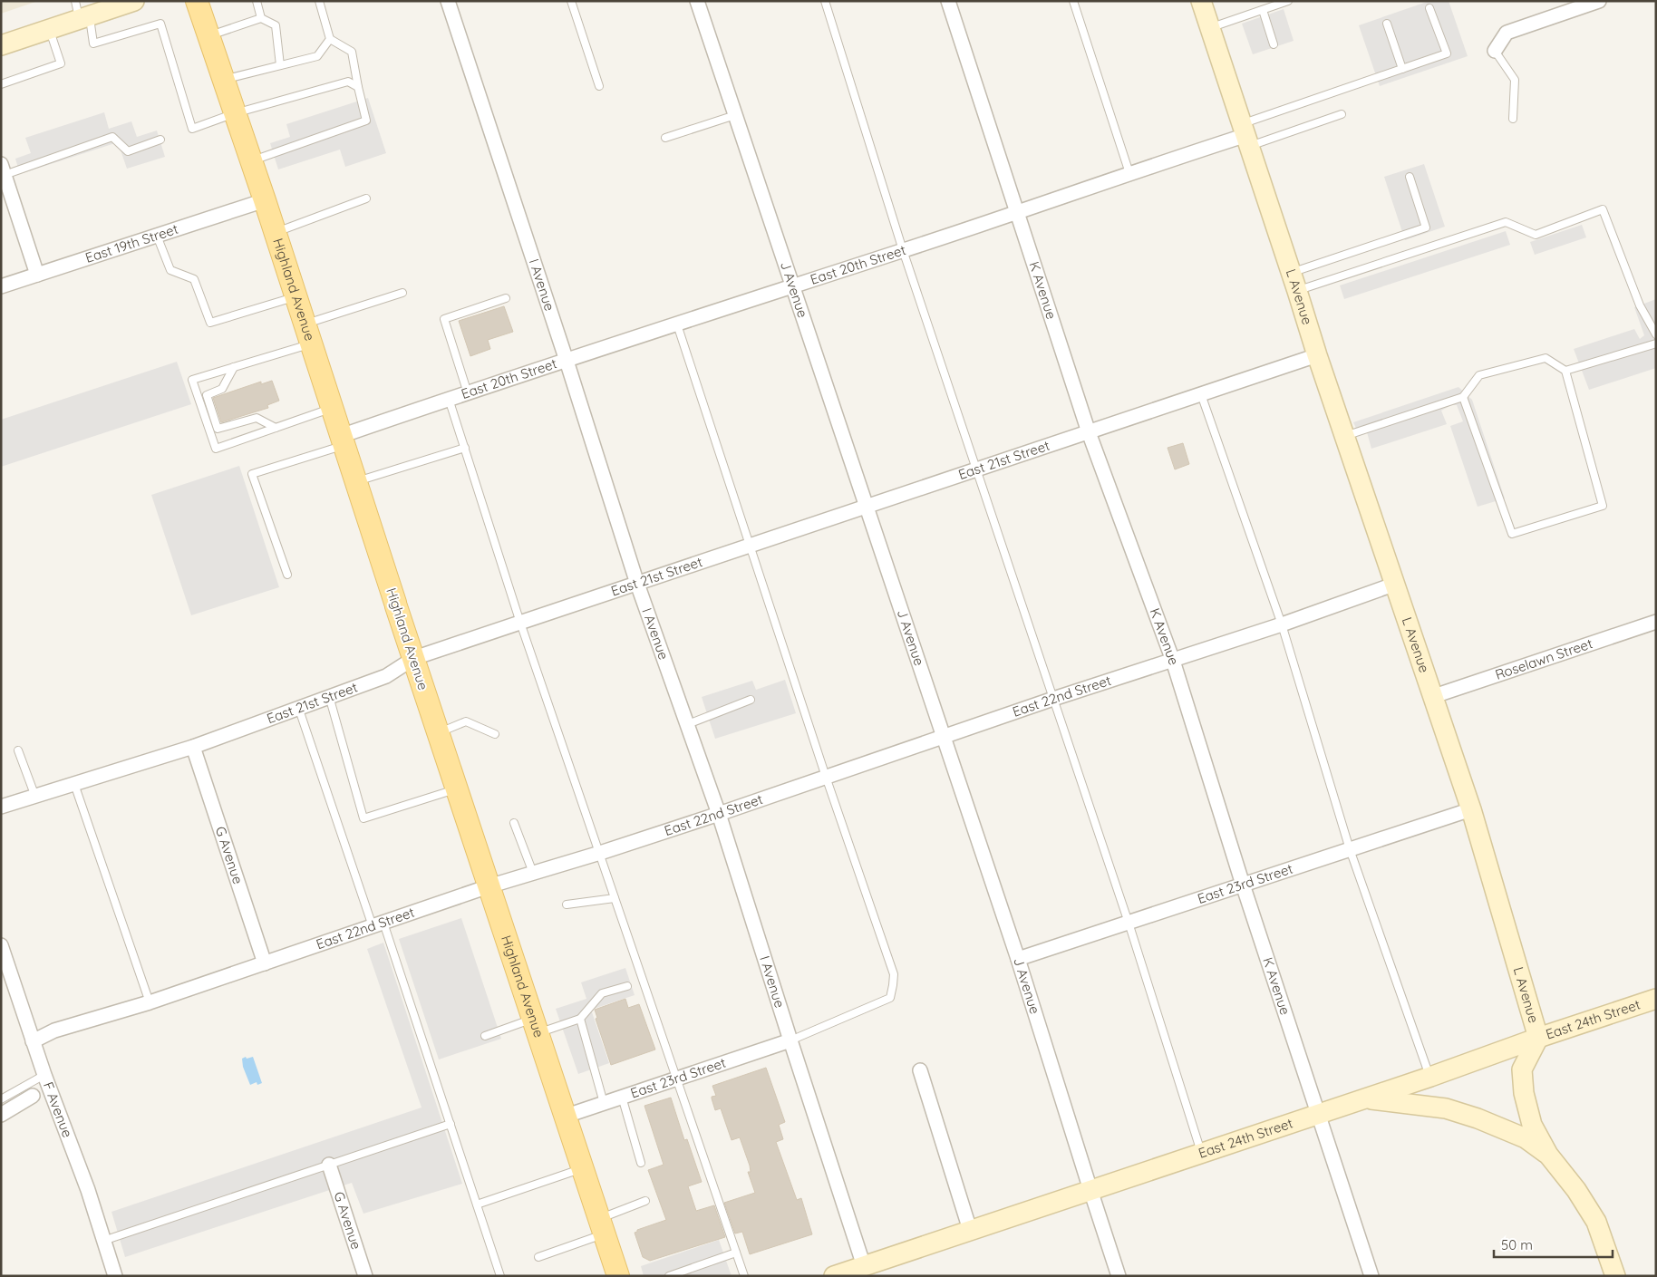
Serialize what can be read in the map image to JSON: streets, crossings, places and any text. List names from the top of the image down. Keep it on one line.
{"streets":{"main road":["Highland Avenue"],"street":["East 19th Street","East 20th Street","I Avenue","J Avenue","K Avenue","L Avenue","East 21st Street","Roselawn Street","East 22nd Street","G Avenue","East 23rd Street","East 24th Street","F Avenue"]},"crossings":[["East 19th Street","Highland Avenue"],["East 20th Street","I Avenue"],["East 20th Street","Highland Avenue"],["East 20th Street","J Avenue"],["East 20th Street","K Avenue"],["East 20th Street","L Avenue"],["I Avenue","East 21st Street"],["I Avenue","East 22nd Street"],["I Avenue","East 23rd Street"],["I Avenue","East 24th Street"],["Highland Avenue","East 21st Street"],["Highland Avenue","East 22nd Street"],["Highland Avenue","East 23rd Street"],["J Avenue","East 21st Street"],["J Avenue","East 22nd Street"],["J Avenue","East 23rd Street"],["J Avenue","East 24th Street"],["K Avenue","East 21st Street"],["K Avenue","East 22nd Street"],["K Avenue","East 23rd Street"],["K Avenue","East 24th Street"],["L Avenue","East 21st Street"],["L Avenue","Roselawn Street"],["L Avenue","East 22nd Street"],["L Avenue","East 23rd Street"],["L Avenue","East 24th Street"],["East 21st Street","G Avenue"],["East 22nd Street","G Avenue"],["East 22nd Street","F Avenue"]],"scale_bar":"50 m"}
